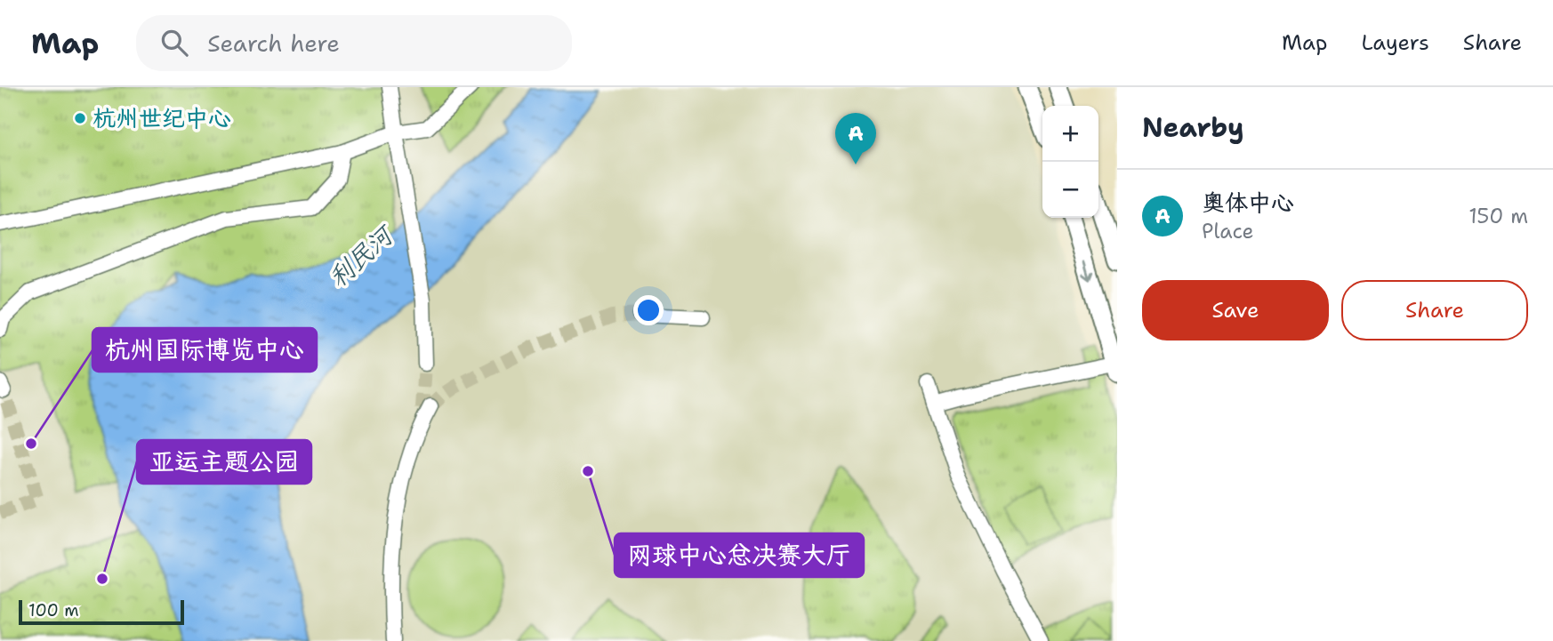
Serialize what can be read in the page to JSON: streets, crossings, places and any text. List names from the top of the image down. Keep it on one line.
{"water":["利民河"],"places":["杭州世纪中心","杭州国际博览中心","网球中心总决赛大厅","亚运主题公园"],"scale_bar":"100 m","page":{"header":"Map","search":"Search here","nav":["Map","Layers","Share"],"heading":"Nearby","map_buttons":["+","−"],"pins":"A","list":[{"mark":"A","name":"奥体中心","note":"Place","value":"150 m"}],"buttons":["Save","Share"],"scale":"100 m"}}
